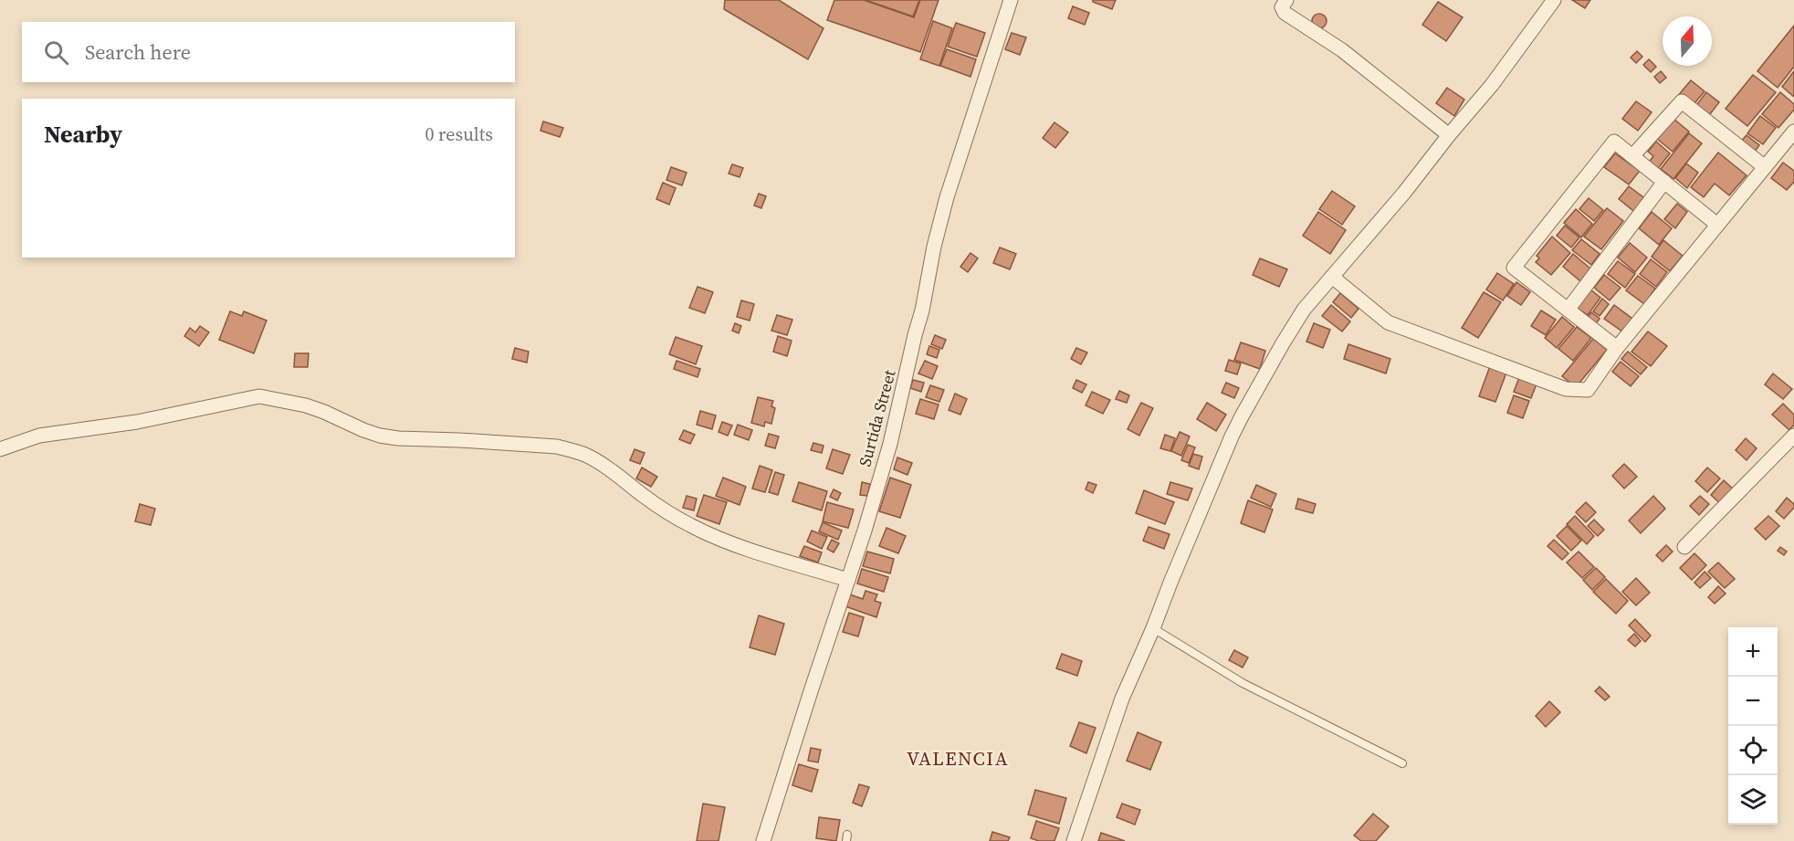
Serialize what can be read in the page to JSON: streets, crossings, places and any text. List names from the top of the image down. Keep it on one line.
{"streets":{"street":["Surtida Street"]},"districts":["VALENCIA"],"north":"top","page":{"search":"Search here","heading":["Nearby","0 results"],"map_buttons":["+","−"]}}
